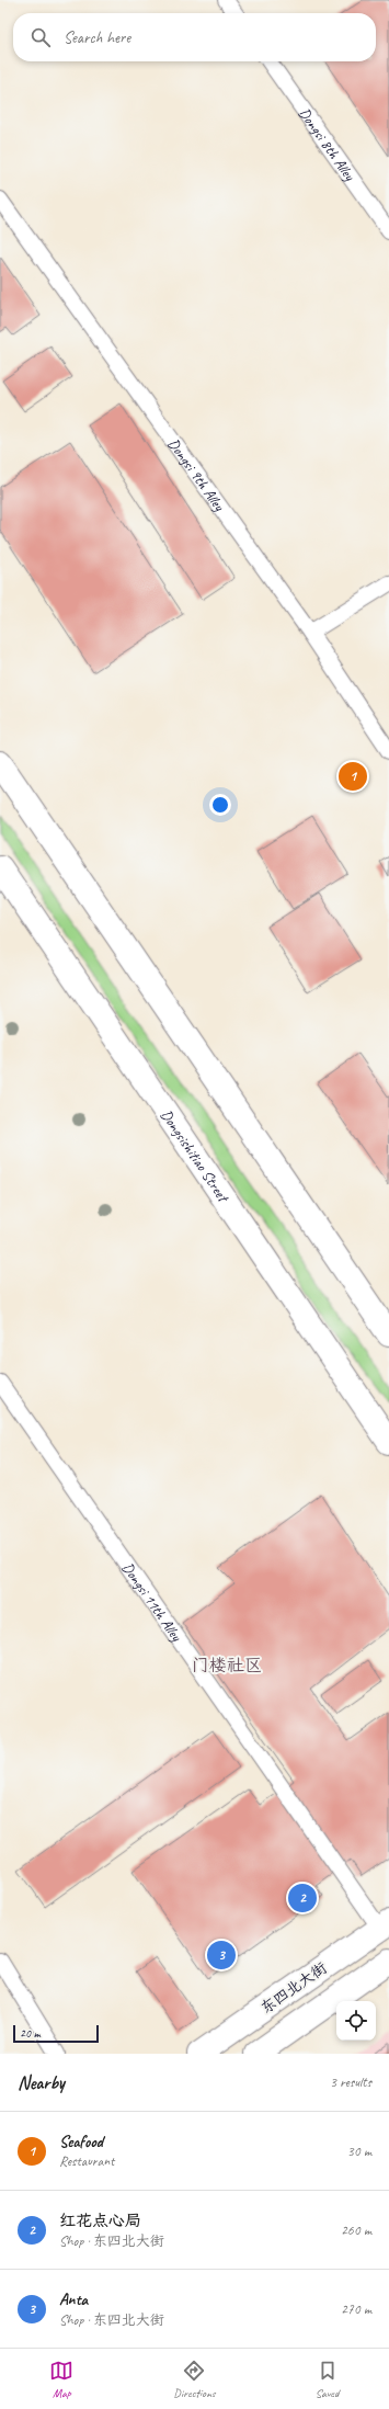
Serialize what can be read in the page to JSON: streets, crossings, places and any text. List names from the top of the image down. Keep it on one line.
{"streets":{"main road":["Dongsishitiao Street","东四北大街"],"lane":["Dongsi 8th Alley","Dongsi 9th Alley","Dongsi 11th Alley"]},"crossings":[["Dongsi 11th Alley","东四北大街"]],"districts":["门楼社区"],"scale_bar":"20 m","page":{"search":"Search here","pins":["1","2","3"],"scale":"20 m","heading":["Nearby","3 results"],"list":[{"mark":"1","name":"Seafood","note":"Restaurant","value":"30 m"},{"mark":"2","name":"红花点心局","note":"Shop · 东四北大街","value":"260 m"},{"mark":"3","name":"Anta","note":"Shop · 东四北大街","value":"270 m"}],"nav":["Map","Directions","Saved"]}}
